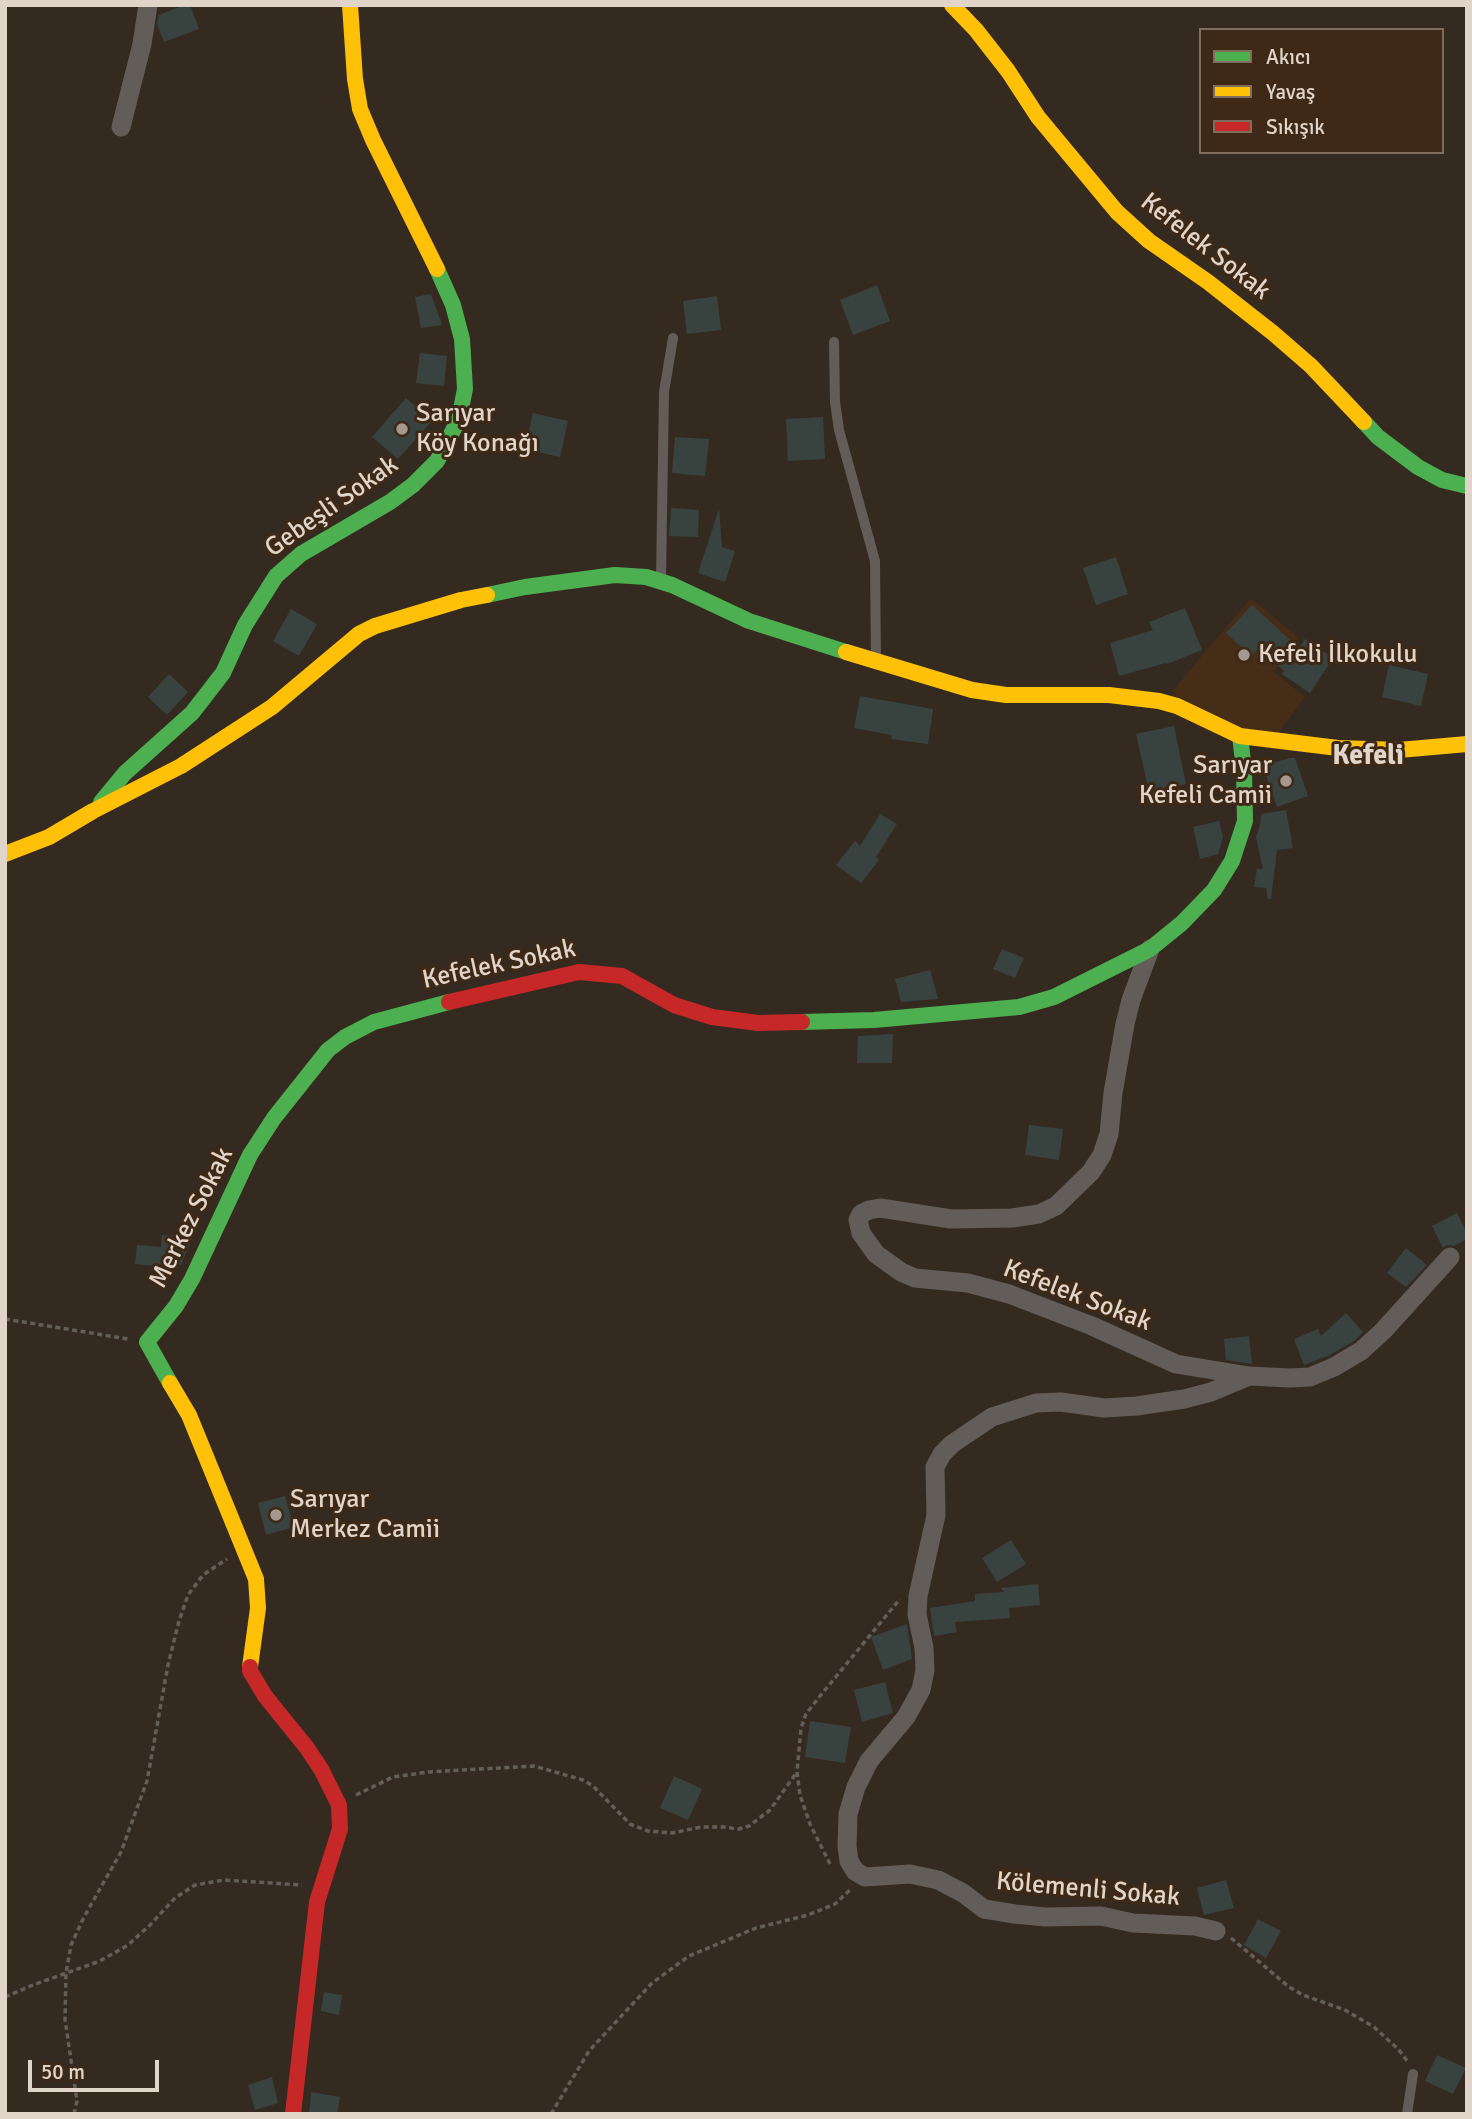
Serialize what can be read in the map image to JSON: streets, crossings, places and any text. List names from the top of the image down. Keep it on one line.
{"streets":{"street":["Kefelek Sokak","Gebeşli Sokak","Merkez Sokak","Kölemenli Sokak"]},"crossings":[["Kefelek Sokak","Merkez Sokak"]],"districts":["Kefeli"],"places":["Sarıyar Köy Konağı","Kefeli İlkokulu","Sarıyar Kefeli Camii","Sarıyar Merkez Camii"],"legend":["Akıcı","Yavaş","Sıkışık"],"scale_bar":"50 m"}
